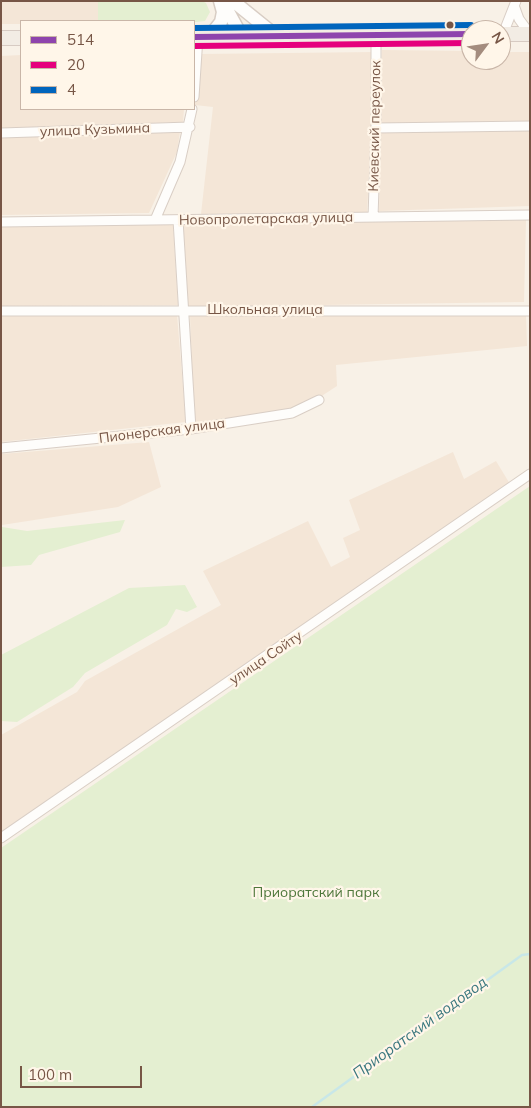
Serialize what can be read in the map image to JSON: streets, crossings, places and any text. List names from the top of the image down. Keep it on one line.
{"streets":{"street":["Киевский переулок","улица Кузьмина","Новопролетарская улица","Школьная улица","Пионерская улица","улица Сойту"]},"crossings":[["Киевский переулок","Новопролетарская улица"]],"water":["Приоратский водовод"],"parks":["Приоратский парк"],"lines":["transit line 4","transit line 514","transit line 20"],"legend":["514","20","4"],"scale_bar":"100 m","north":"top right"}
